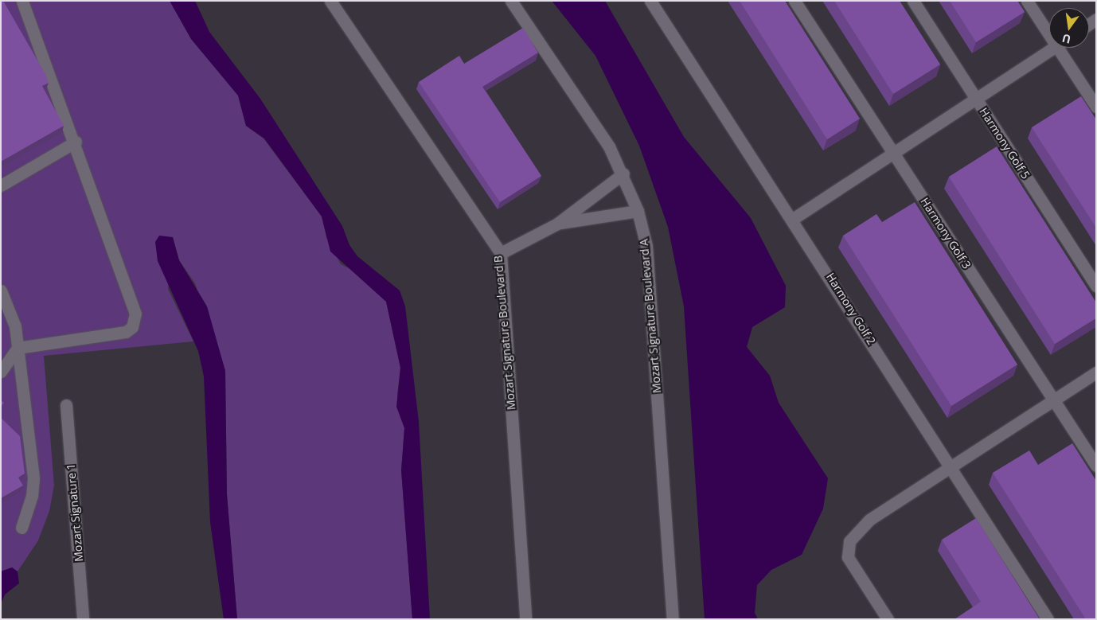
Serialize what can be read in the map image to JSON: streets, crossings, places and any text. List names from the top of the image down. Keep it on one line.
{"streets":{"street":["Harmony Golf 5","Harmony Golf 3","Harmony Golf 2","Mozart Signature Boulevard A","Mozart Signature Boulevard B","Mozart Signature 1"]},"north":"bottom"}
